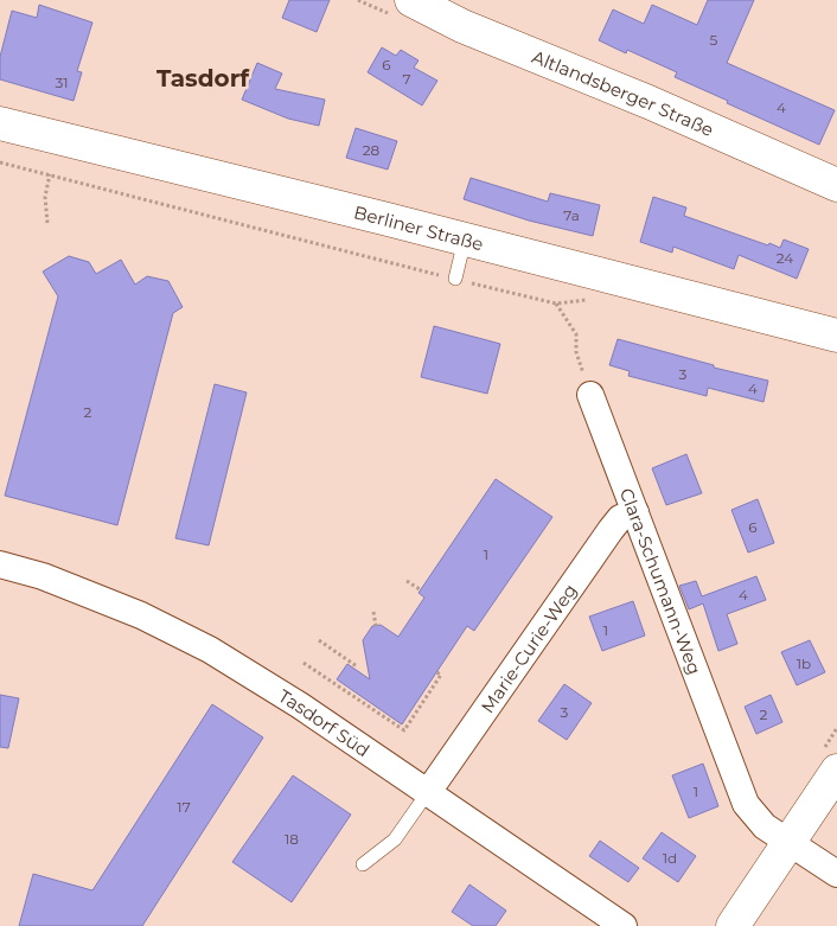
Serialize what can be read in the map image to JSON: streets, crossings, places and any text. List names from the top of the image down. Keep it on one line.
{"streets":{"main road":["Altlandsberger Straße","Berliner Straße"],"street":["Clara-Schumann-Weg","Marie-Curie-Weg","Tasdorf Süd"]},"crossings":[["Clara-Schumann-Weg","Marie-Curie-Weg"],["Marie-Curie-Weg","Tasdorf Süd"]],"districts":["Tasdorf"],"house_numbers":["5","6","7","31","4","28","7a","24","3","4","2","6","1","4","1","1b","3","2","1","17","18","1d"]}
